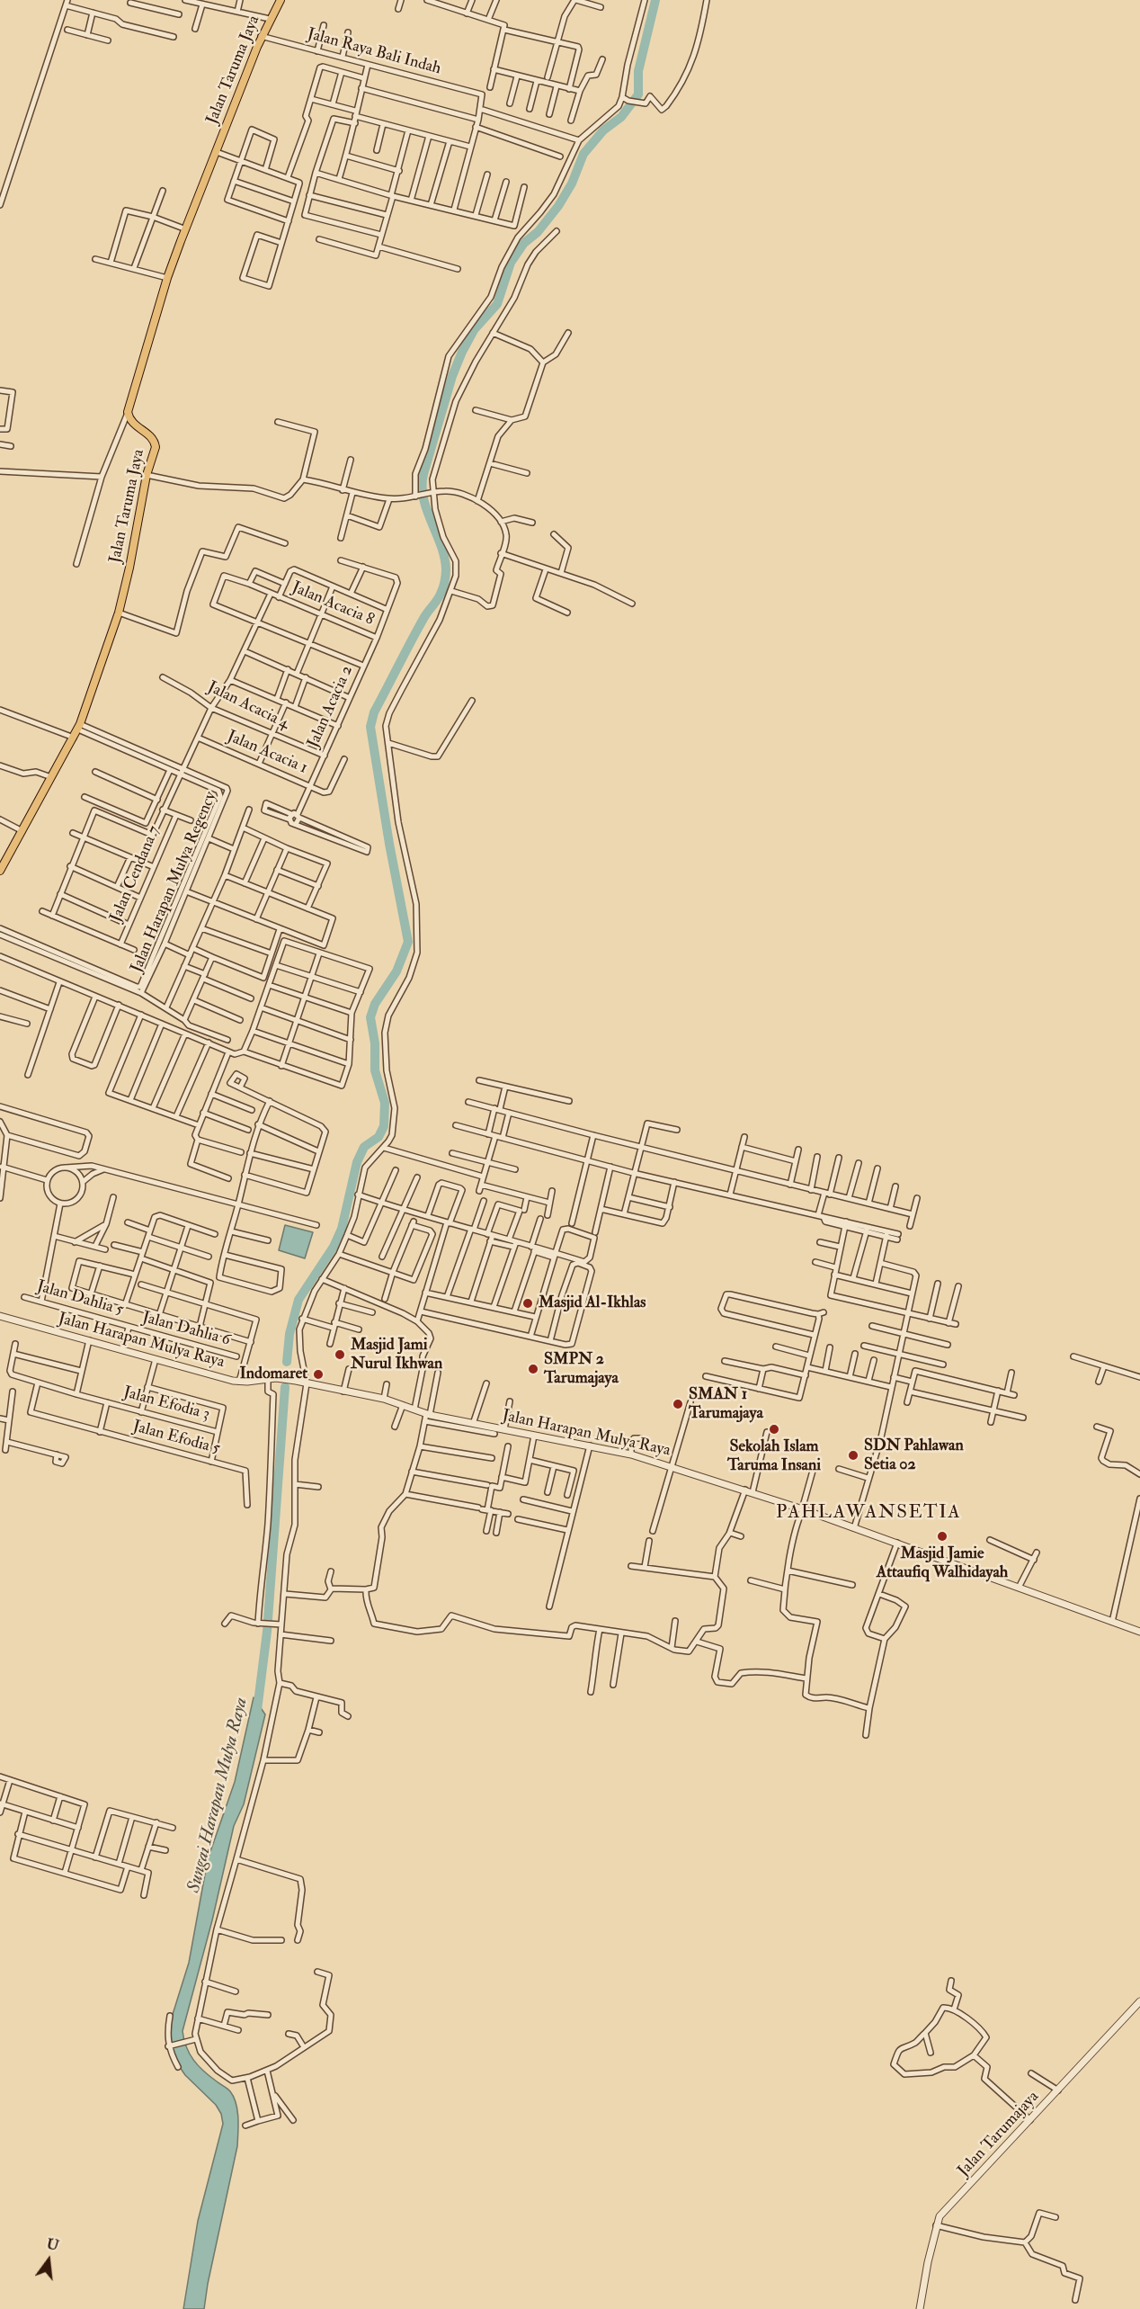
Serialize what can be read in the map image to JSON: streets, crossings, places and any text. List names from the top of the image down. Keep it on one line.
{"streets":{"main road":["Jalan Taruma Jaya"],"street":["Jalan Raya Bali Indah","Jalan Acacia 8","Jalan Acacia 4","Jalan Acacia 2","Jalan Acacia 1","Jalan Cendana 7","Jalan Harapan Mulya Regency","Jalan Dahlia 5","Jalan Dahlia 6","Jalan Harapan Mulya Raya","Jalan Efodia 3","Jalan Efodia 5","Jalan Tarumajaya"]},"crossings":[["Jalan Raya Bali Indah","Jalan Taruma Jaya"],["Jalan Taruma Jaya","Jalan Harapan Mulya Regency"],["Jalan Acacia 8","Jalan Acacia 2"],["Jalan Acacia 4","Jalan Acacia 2"],["Jalan Acacia 2","Jalan Acacia 1"],["Jalan Dahlia 5","Jalan Dahlia 6"],["Jalan Efodia 3","Jalan Efodia 5"]],"districts":["PAHLAWANSETIA"],"water":["Sungai Harapan Mulya Raya"],"places":["Masjid Al-Ikhlas","Masjid Jami Nurul Ikhwan","SMPN 2 Tarumajaya","Indomaret","SMAN 1 Tarumajaya","Sekolah Islam Taruma Insani","SDN Pahlawan Setia 02","Masjid Jamie Attaufiq Walhidayah"],"north":"top"}
